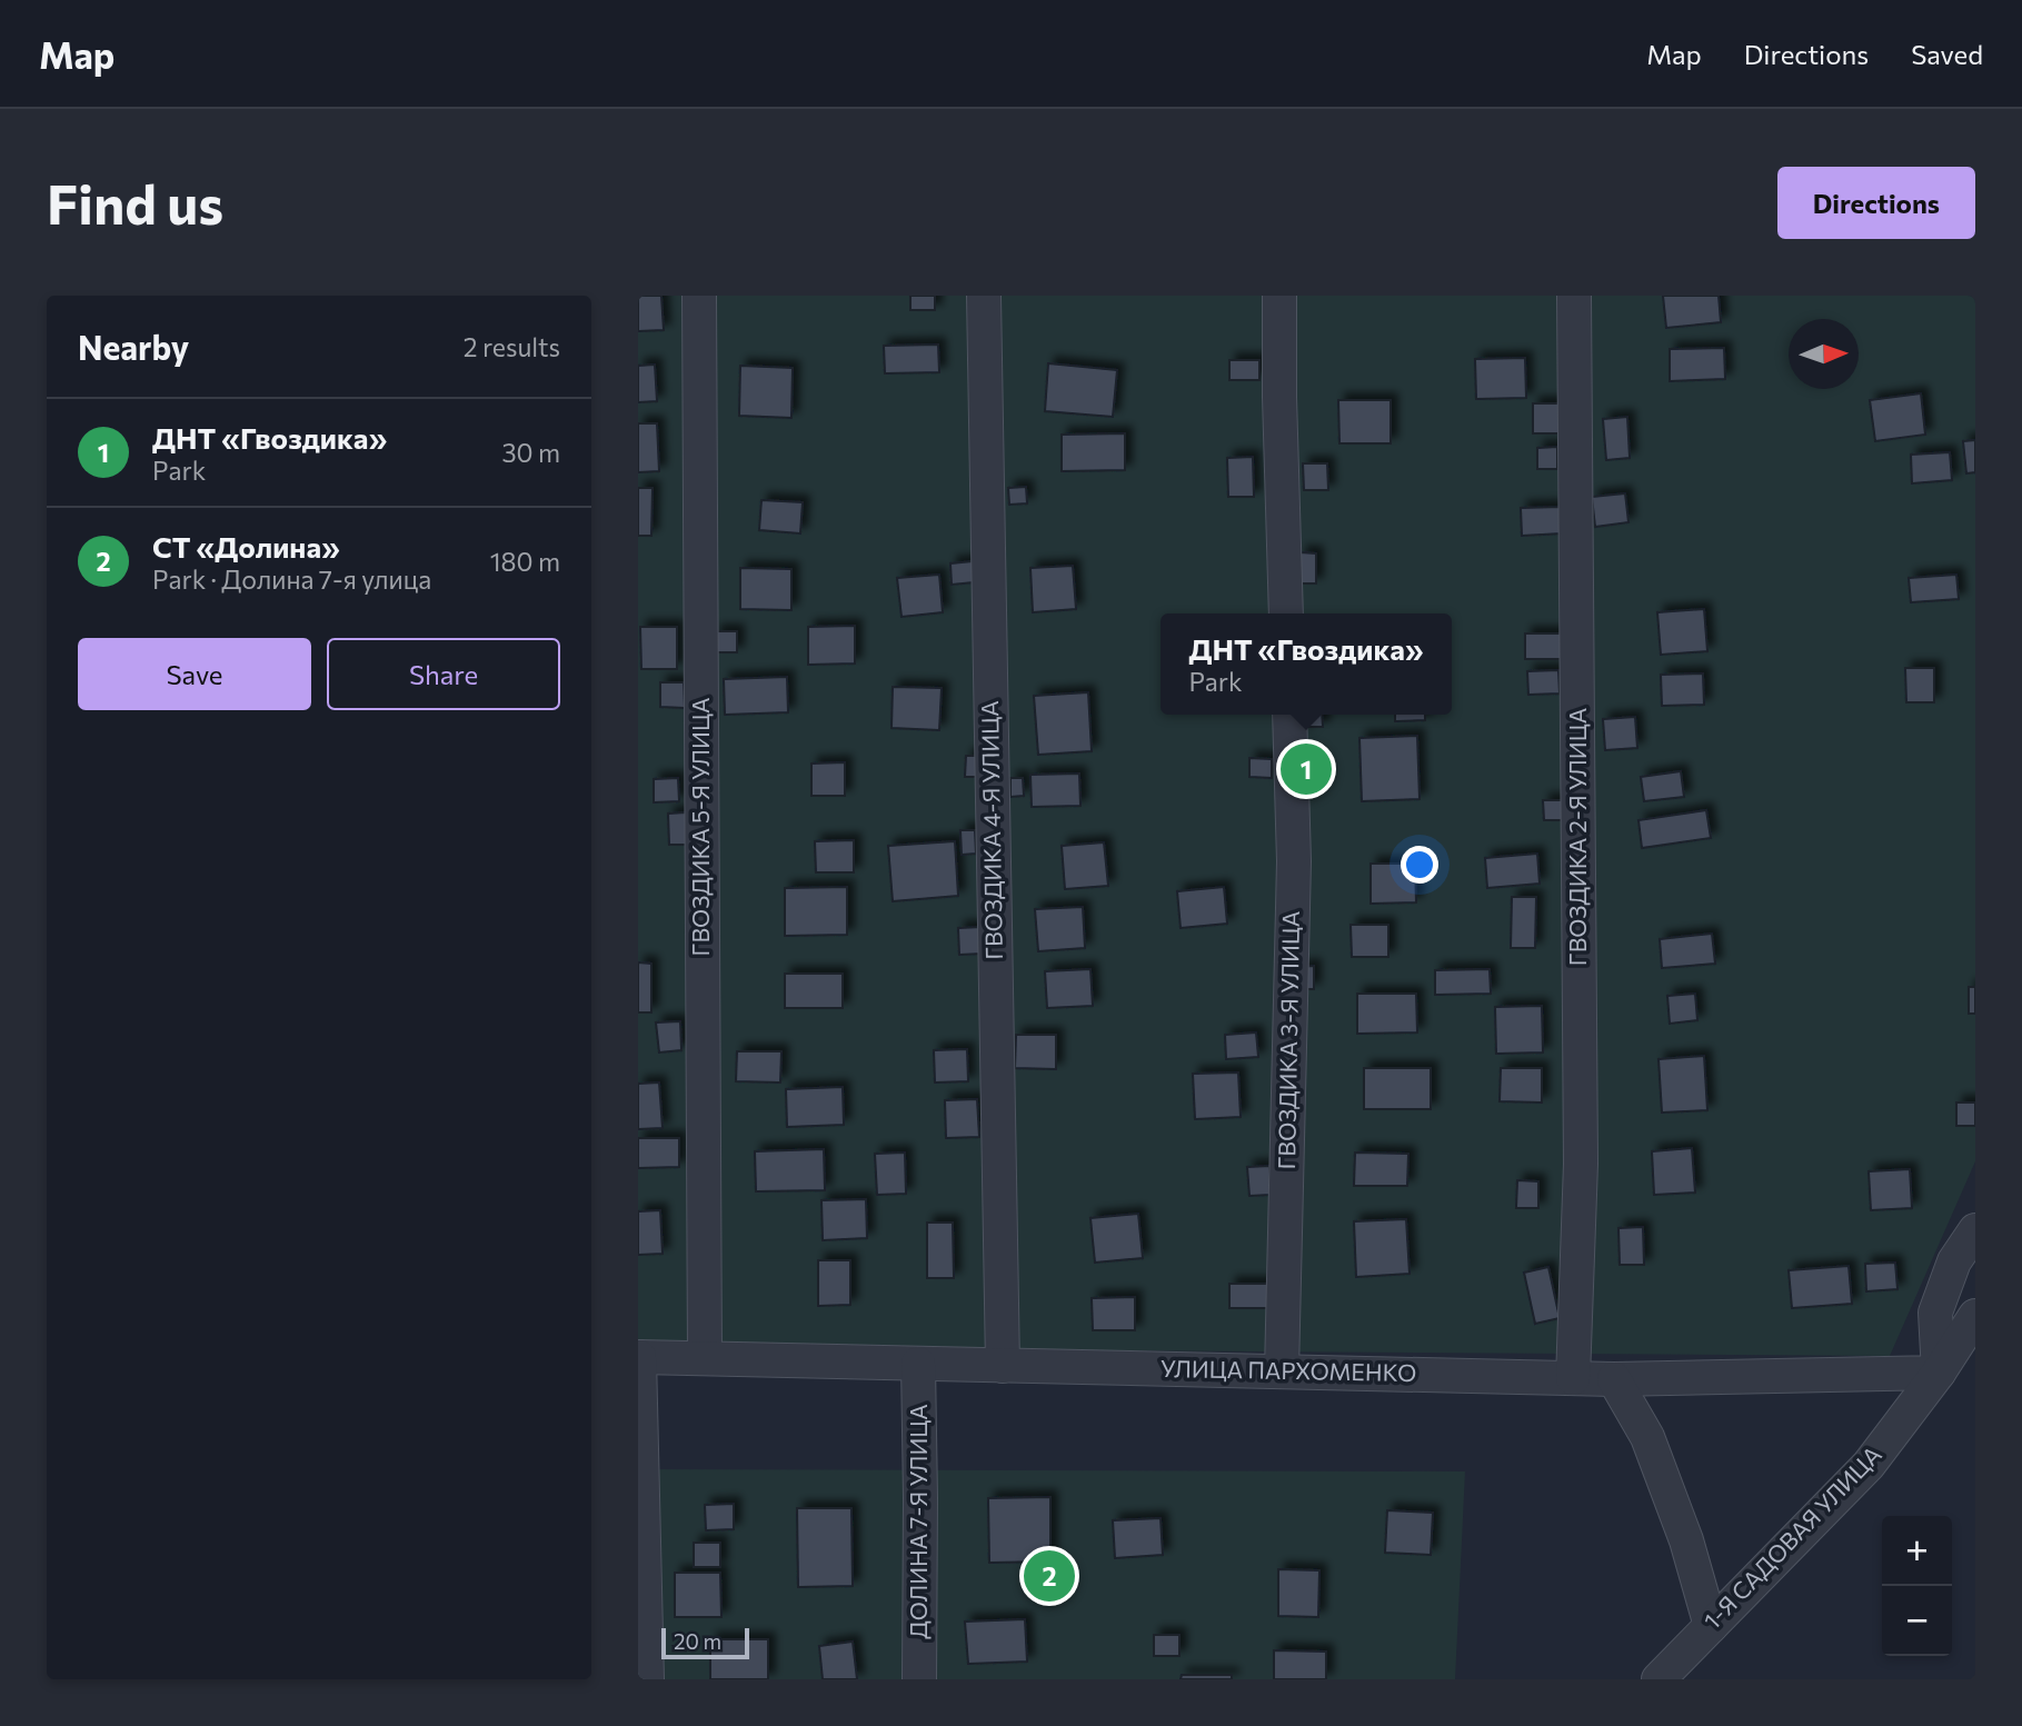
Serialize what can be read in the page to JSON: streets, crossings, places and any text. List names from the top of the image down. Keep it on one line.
{"streets":{"street":["ГВОЗДИКА 5-Я УЛИЦА","ГВОЗДИКА 4-Я УЛИЦА","ГВОЗДИКА 2-Я УЛИЦА","ГВОЗДИКА 3-Я УЛИЦА","УЛИЦА ПАРХОМЕНКО","ДОЛИНА 7-Я УЛИЦА","1-Я САДОВАЯ УЛИЦА"]},"crossings":[["ГВОЗДИКА 5-Я УЛИЦА","УЛИЦА ПАРХОМЕНКО"],["ГВОЗДИКА 4-Я УЛИЦА","УЛИЦА ПАРХОМЕНКО"],["ГВОЗДИКА 2-Я УЛИЦА","УЛИЦА ПАРХОМЕНКО"],["ГВОЗДИКА 3-Я УЛИЦА","УЛИЦА ПАРХОМЕНКО"],["УЛИЦА ПАРХОМЕНКО","ДОЛИНА 7-Я УЛИЦА"],["УЛИЦА ПАРХОМЕНКО","1-Я САДОВАЯ УЛИЦА"]],"scale_bar":"20 m","north":"right","page":{"header":"Map","nav":["Map","Directions","Saved"],"buttons":["Directions",["Save","Share"]],"title":"Find us","heading":["Nearby","2 results"],"list":[{"mark":"1","name":"ДНТ «Гвоздика»","note":"Park","value":"30 m"},{"mark":"2","name":"СТ «Долина»","note":"Park · Долина 7-я улица","value":"180 m"}],"popup":["ДНТ «Гвоздика»","Park"],"pins":["1","2"],"map_buttons":["+","−"],"scale":"20 m"}}
